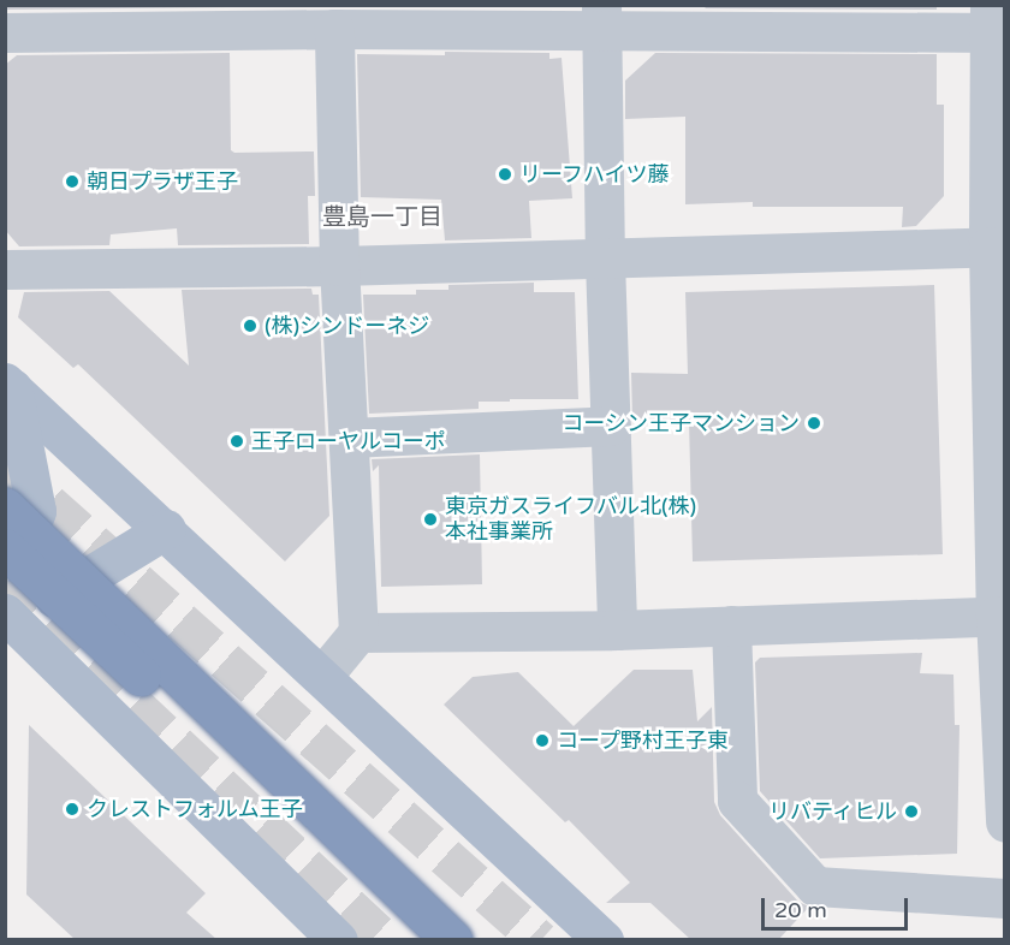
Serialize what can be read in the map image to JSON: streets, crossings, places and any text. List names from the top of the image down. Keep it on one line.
{"districts":["豊島一丁目"],"places":["リーフハイツ藤","朝日プラザ王子","(株)シンドーネジ","コーシン王子マンション","王子ローヤルコーポ","東京ガスライフバル北(株) 本社事業所","コープ野村王子東","クレストフォルム王子","リバティヒル"],"scale_bar":"20 m"}
